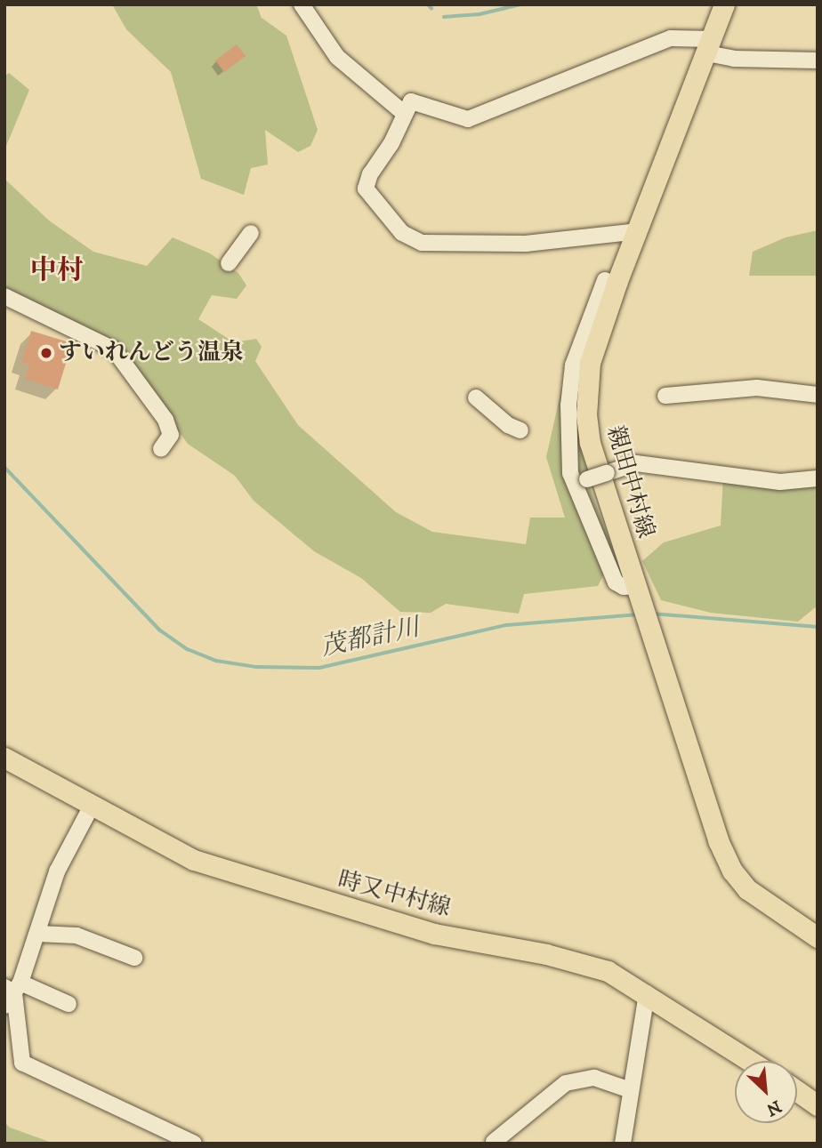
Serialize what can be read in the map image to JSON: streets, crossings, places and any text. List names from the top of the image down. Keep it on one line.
{"streets":{"main road":["親田中村線","時又中村線"]},"districts":["中村"],"water":["茂都計川"],"places":["すいれんどう温泉"],"north":"bottom right"}
